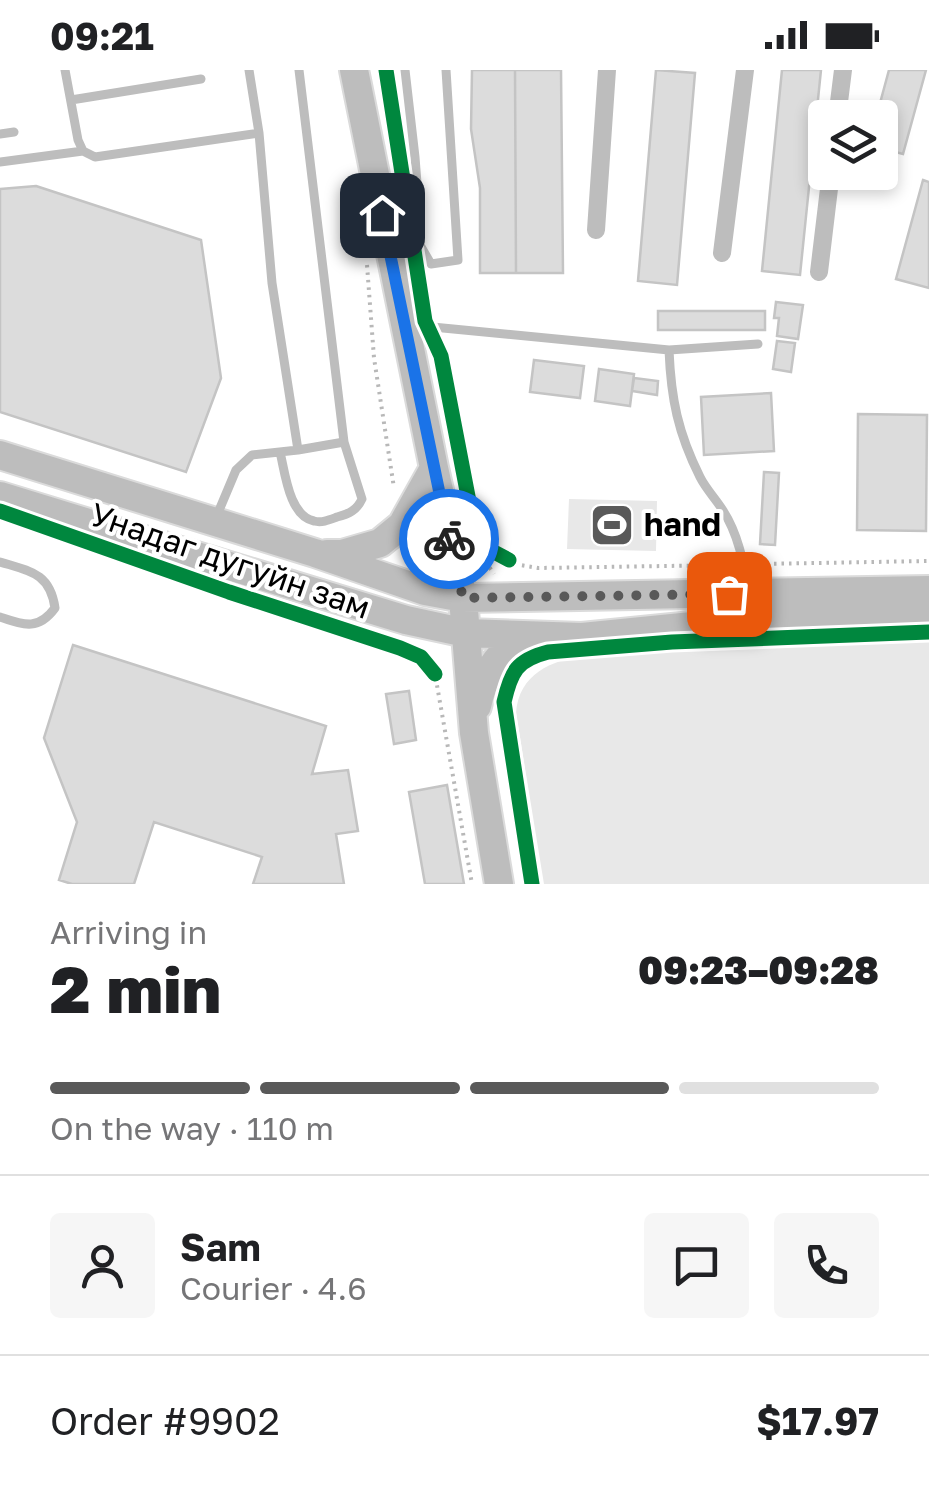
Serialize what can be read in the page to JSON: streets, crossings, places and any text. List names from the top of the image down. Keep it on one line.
{"streets":{"cycle path":["Унадаг дугуйн зам"]},"places":{"sports":["hand"]},"page":{"status":"09:21","heading":["2 min","Arriving in","09:23–09:28"],"panel":["Sam","Courier · 4.6","Order #9902","$17.97"],"bar":"On the way · 110 m"}}
